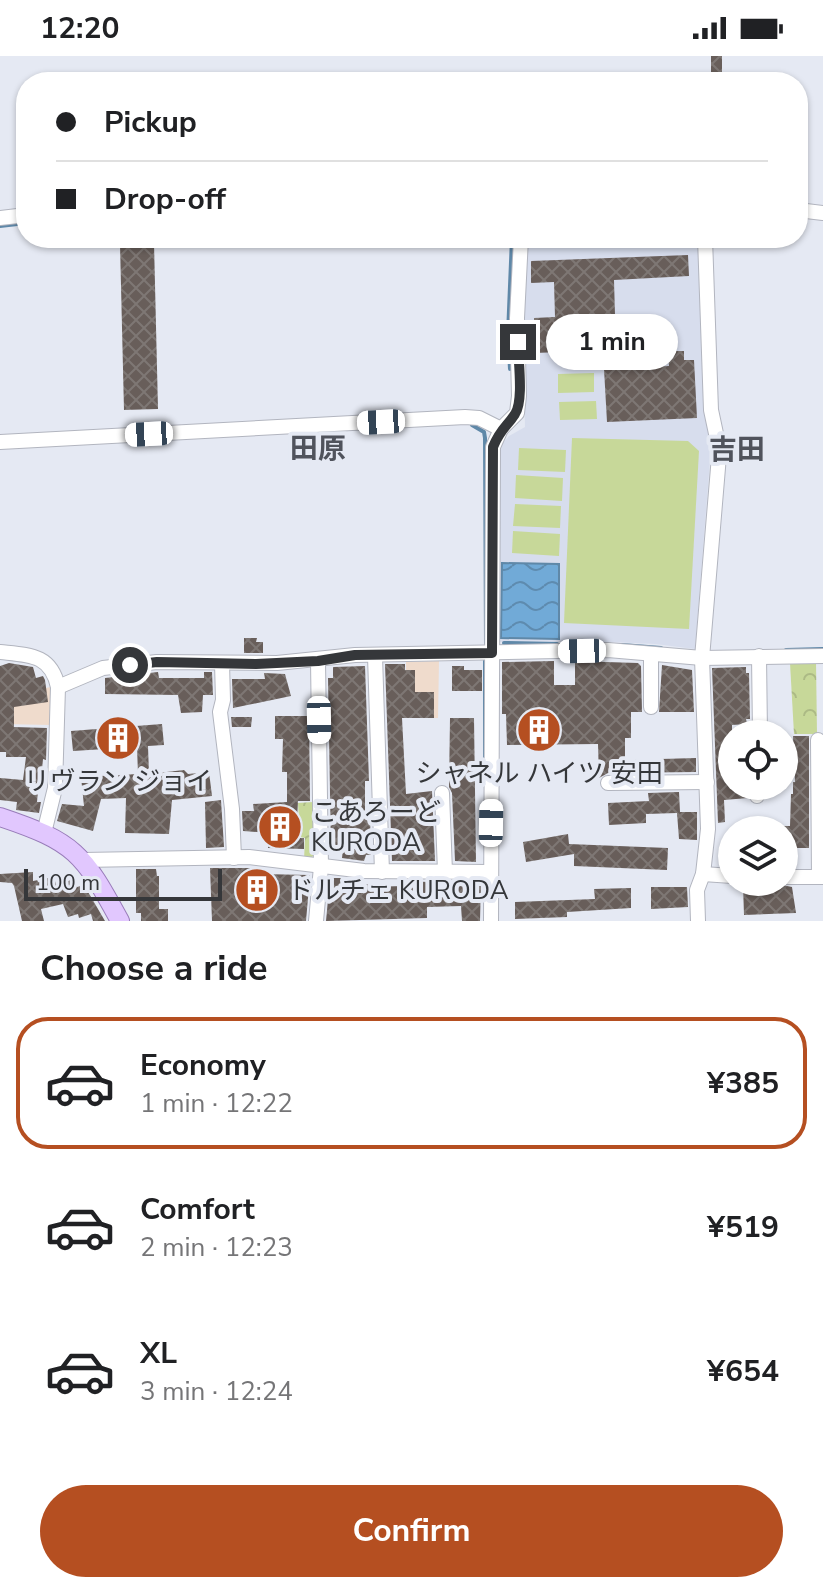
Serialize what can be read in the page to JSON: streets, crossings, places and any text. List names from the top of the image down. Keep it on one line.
{"districts":["田原","吉田"],"places":{"building":["シャネル ハイツ 安田","リヴラン ジョイ","こあろーど KURODA","ドルチェ KURODA"]},"scale_bar":"100 m","page":{"status":"12:20","banner":["Pickup","Drop-off"],"bubble":"1 min","scale":"100 m","heading":"Choose a ride","list":[{"name":"Economy","note":"1 min · 12:22","value":"¥385"},{"name":"Comfort","note":"2 min · 12:23","value":"¥519"},{"name":"XL","note":"3 min · 12:24","value":"¥654"}],"buttons":"Confirm"}}
